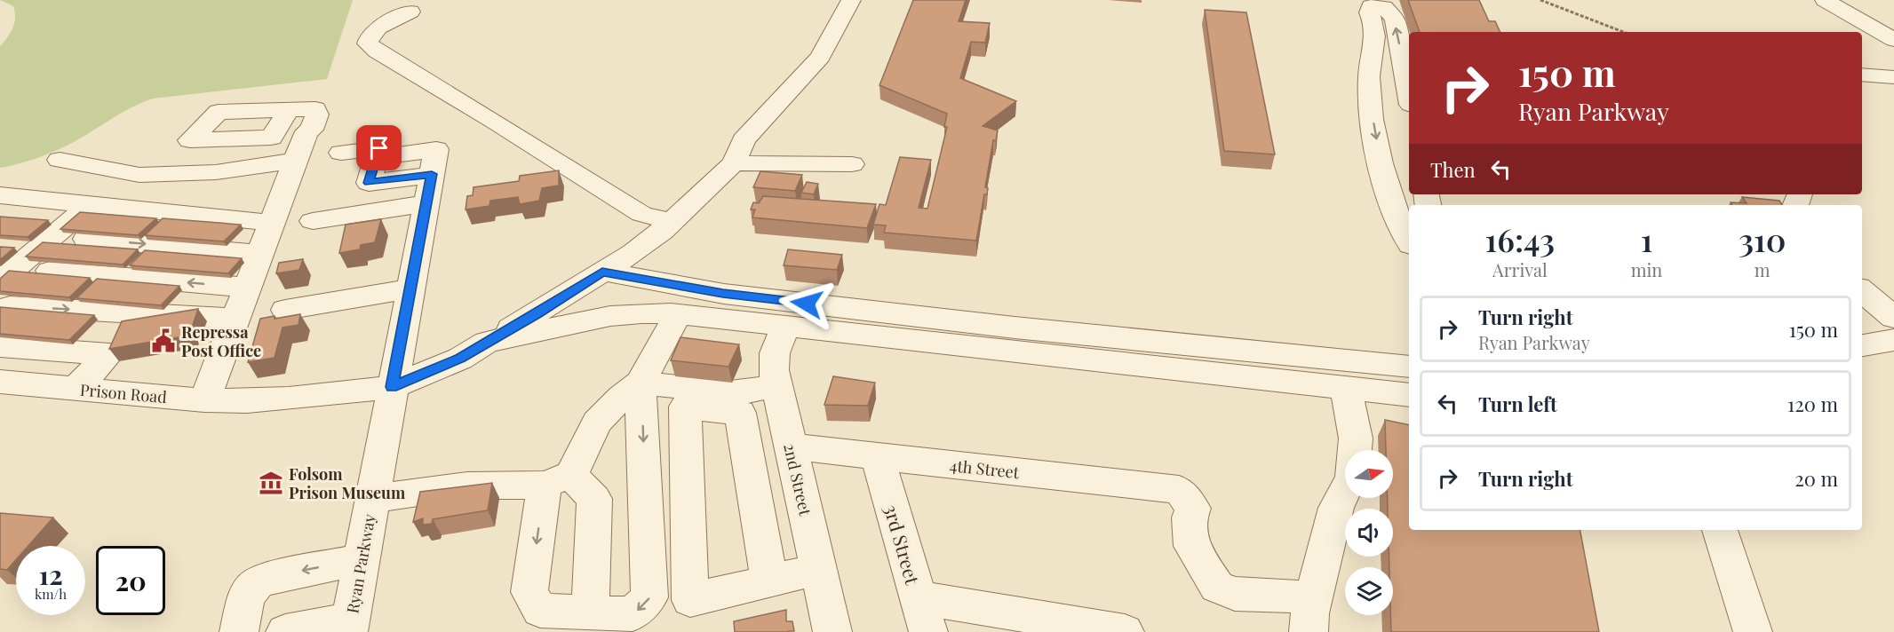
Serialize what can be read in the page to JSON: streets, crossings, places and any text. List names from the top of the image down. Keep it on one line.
{"streets":{"street":["Prison Road","4th Street","2nd Street","3rd Street","Ryan Parkway"]},"crossings":[["Prison Road","Ryan Parkway"],["4th Street","2nd Street"],["4th Street","3rd Street"]],"places":{"public building":["Repressa Post Office"],"museum":["Folsom Prison Museum"]},"north":"right","page":{"turn":["150 m","Ryan Parkway"],"then":"Then","eta":["16:43","Arrival","1","min","310","m"],"list":[{"name":"Turn right","note":"Ryan Parkway","value":"150 m"},{"name":"Turn left","value":"120 m"},{"name":"Turn right","value":"20 m"}],"speed":"12 km/h","limit":"20"}}
